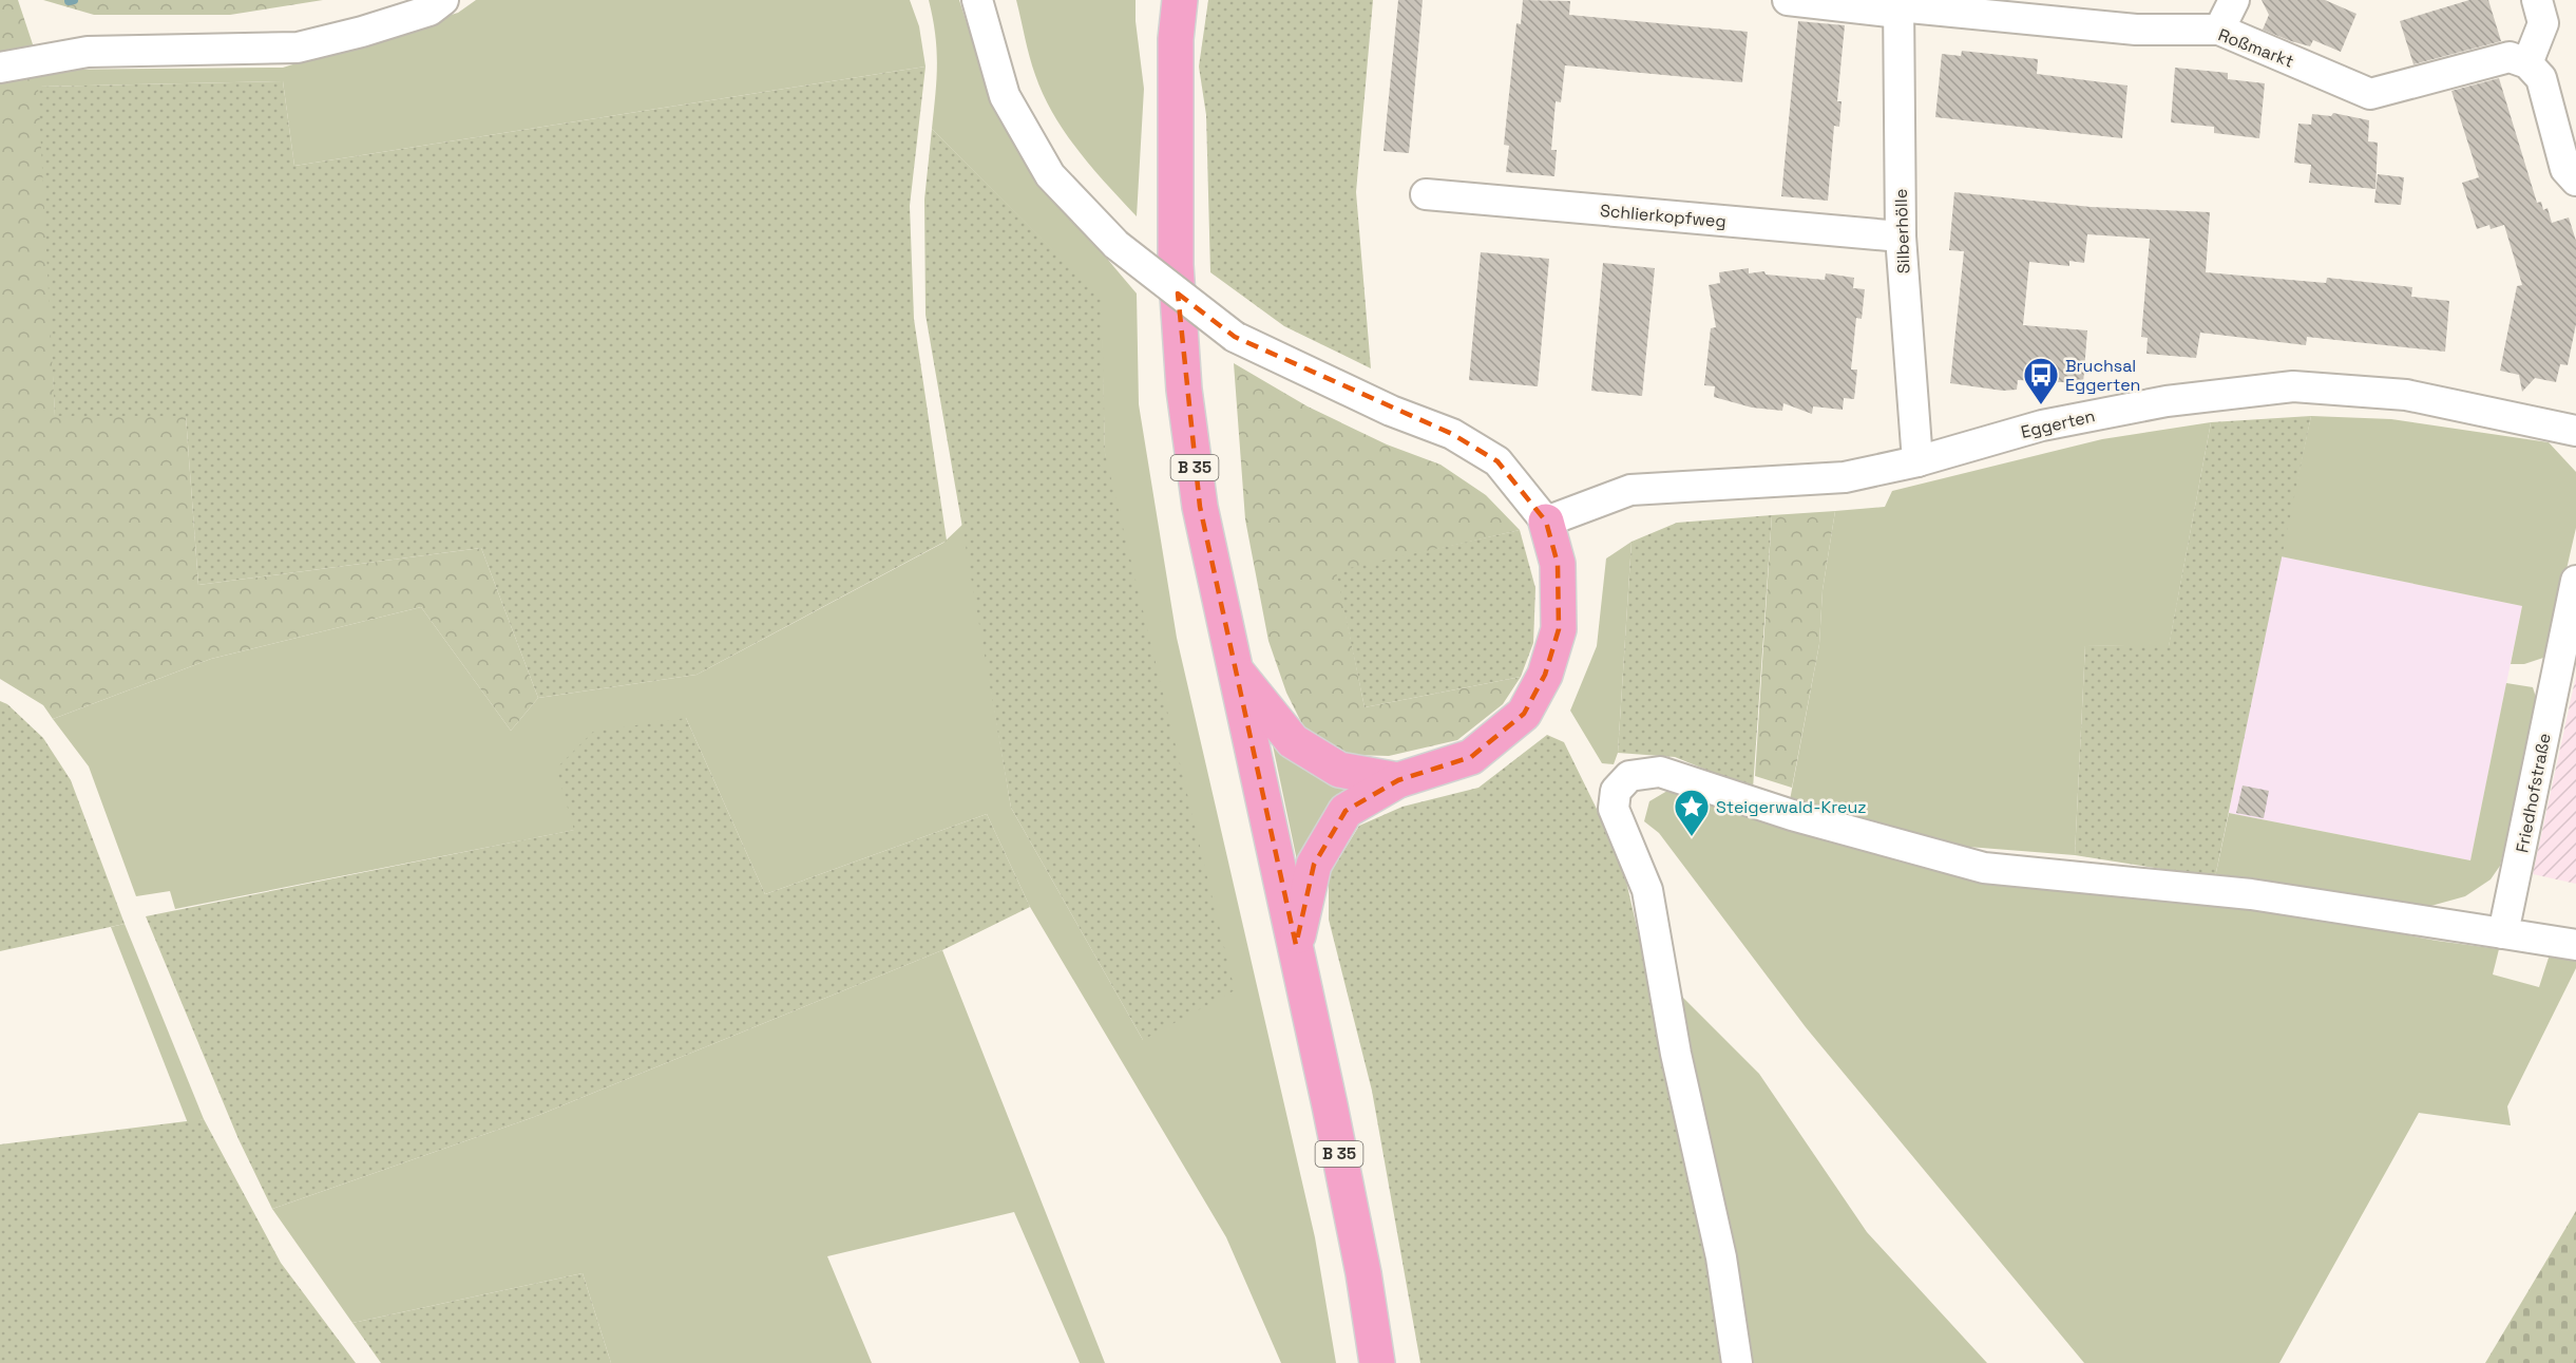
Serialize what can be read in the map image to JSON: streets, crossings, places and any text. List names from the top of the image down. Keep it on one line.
{"streets":{"main road":["B 35"],"street":["Roßmarkt","Schlierkopfweg","Silberhölle","Eggerten","Friedhofstraße"]},"crossings":[["Roßmarkt","Silberhölle"],["Schlierkopfweg","Silberhölle"],["Silberhölle","Eggerten"]],"places":{"bus stop":["Bruchsal Eggerten"],"place":["Steigerwald-Kreuz"]}}
